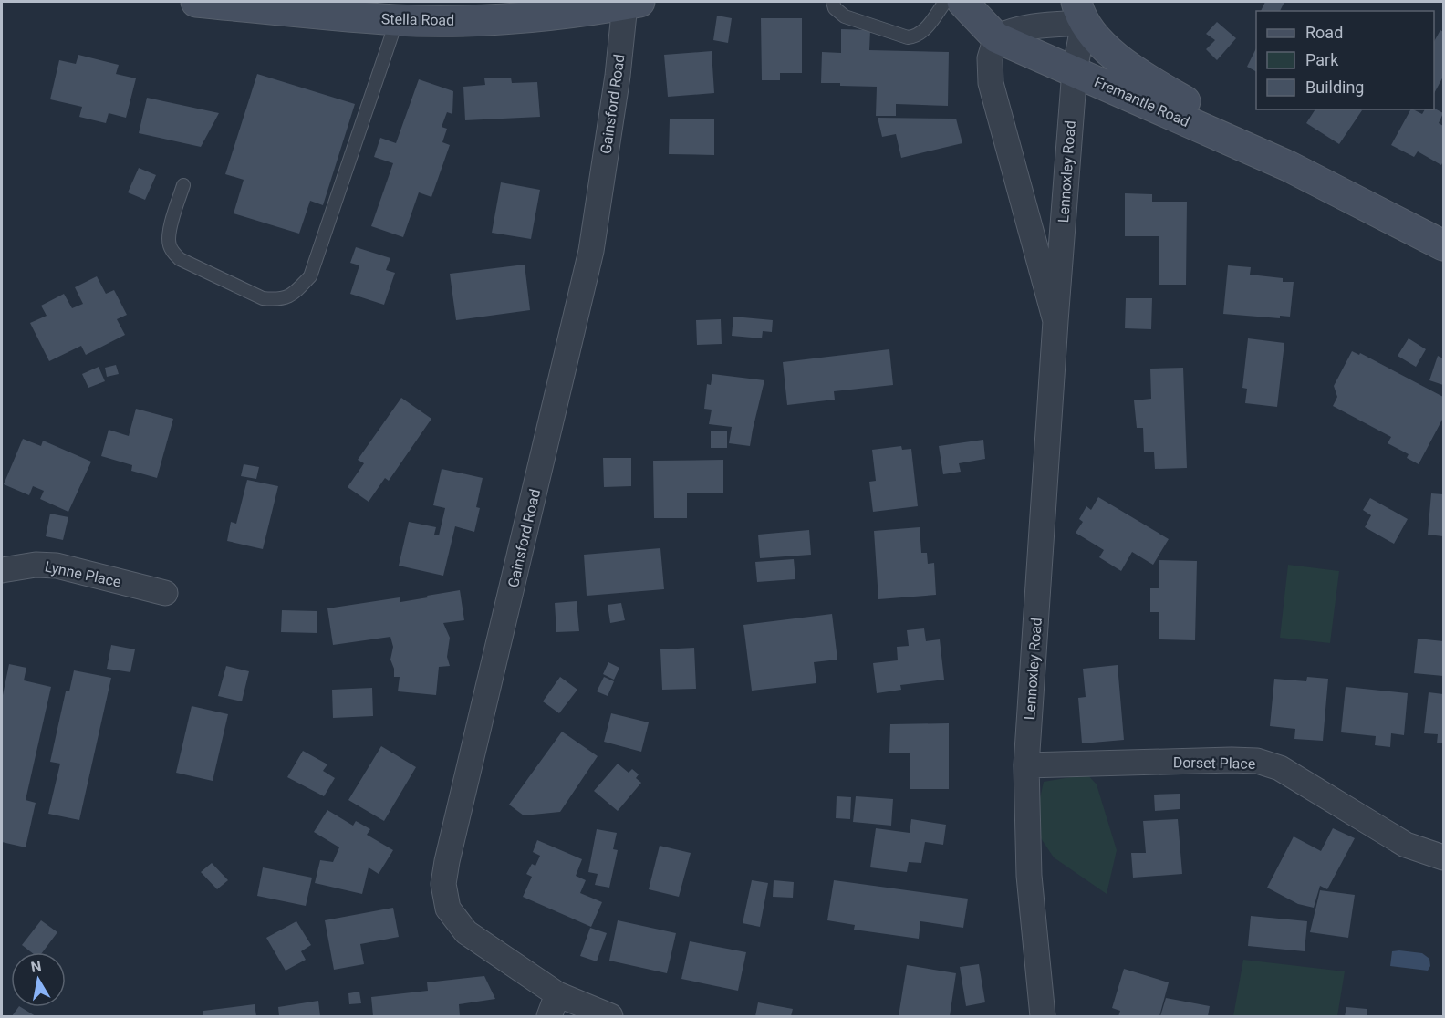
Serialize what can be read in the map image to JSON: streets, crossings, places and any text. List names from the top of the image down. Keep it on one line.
{"streets":{"street":["Stella Road","Fremantle Road","Gainsford Road","Lennoxley Road","Lynne Place","Dorset Place"]},"crossings":[["Stella Road","Gainsford Road"],["Fremantle Road","Lennoxley Road"],["Lennoxley Road","Dorset Place"]],"legend":["Road","Park","Building"],"north":"top"}
